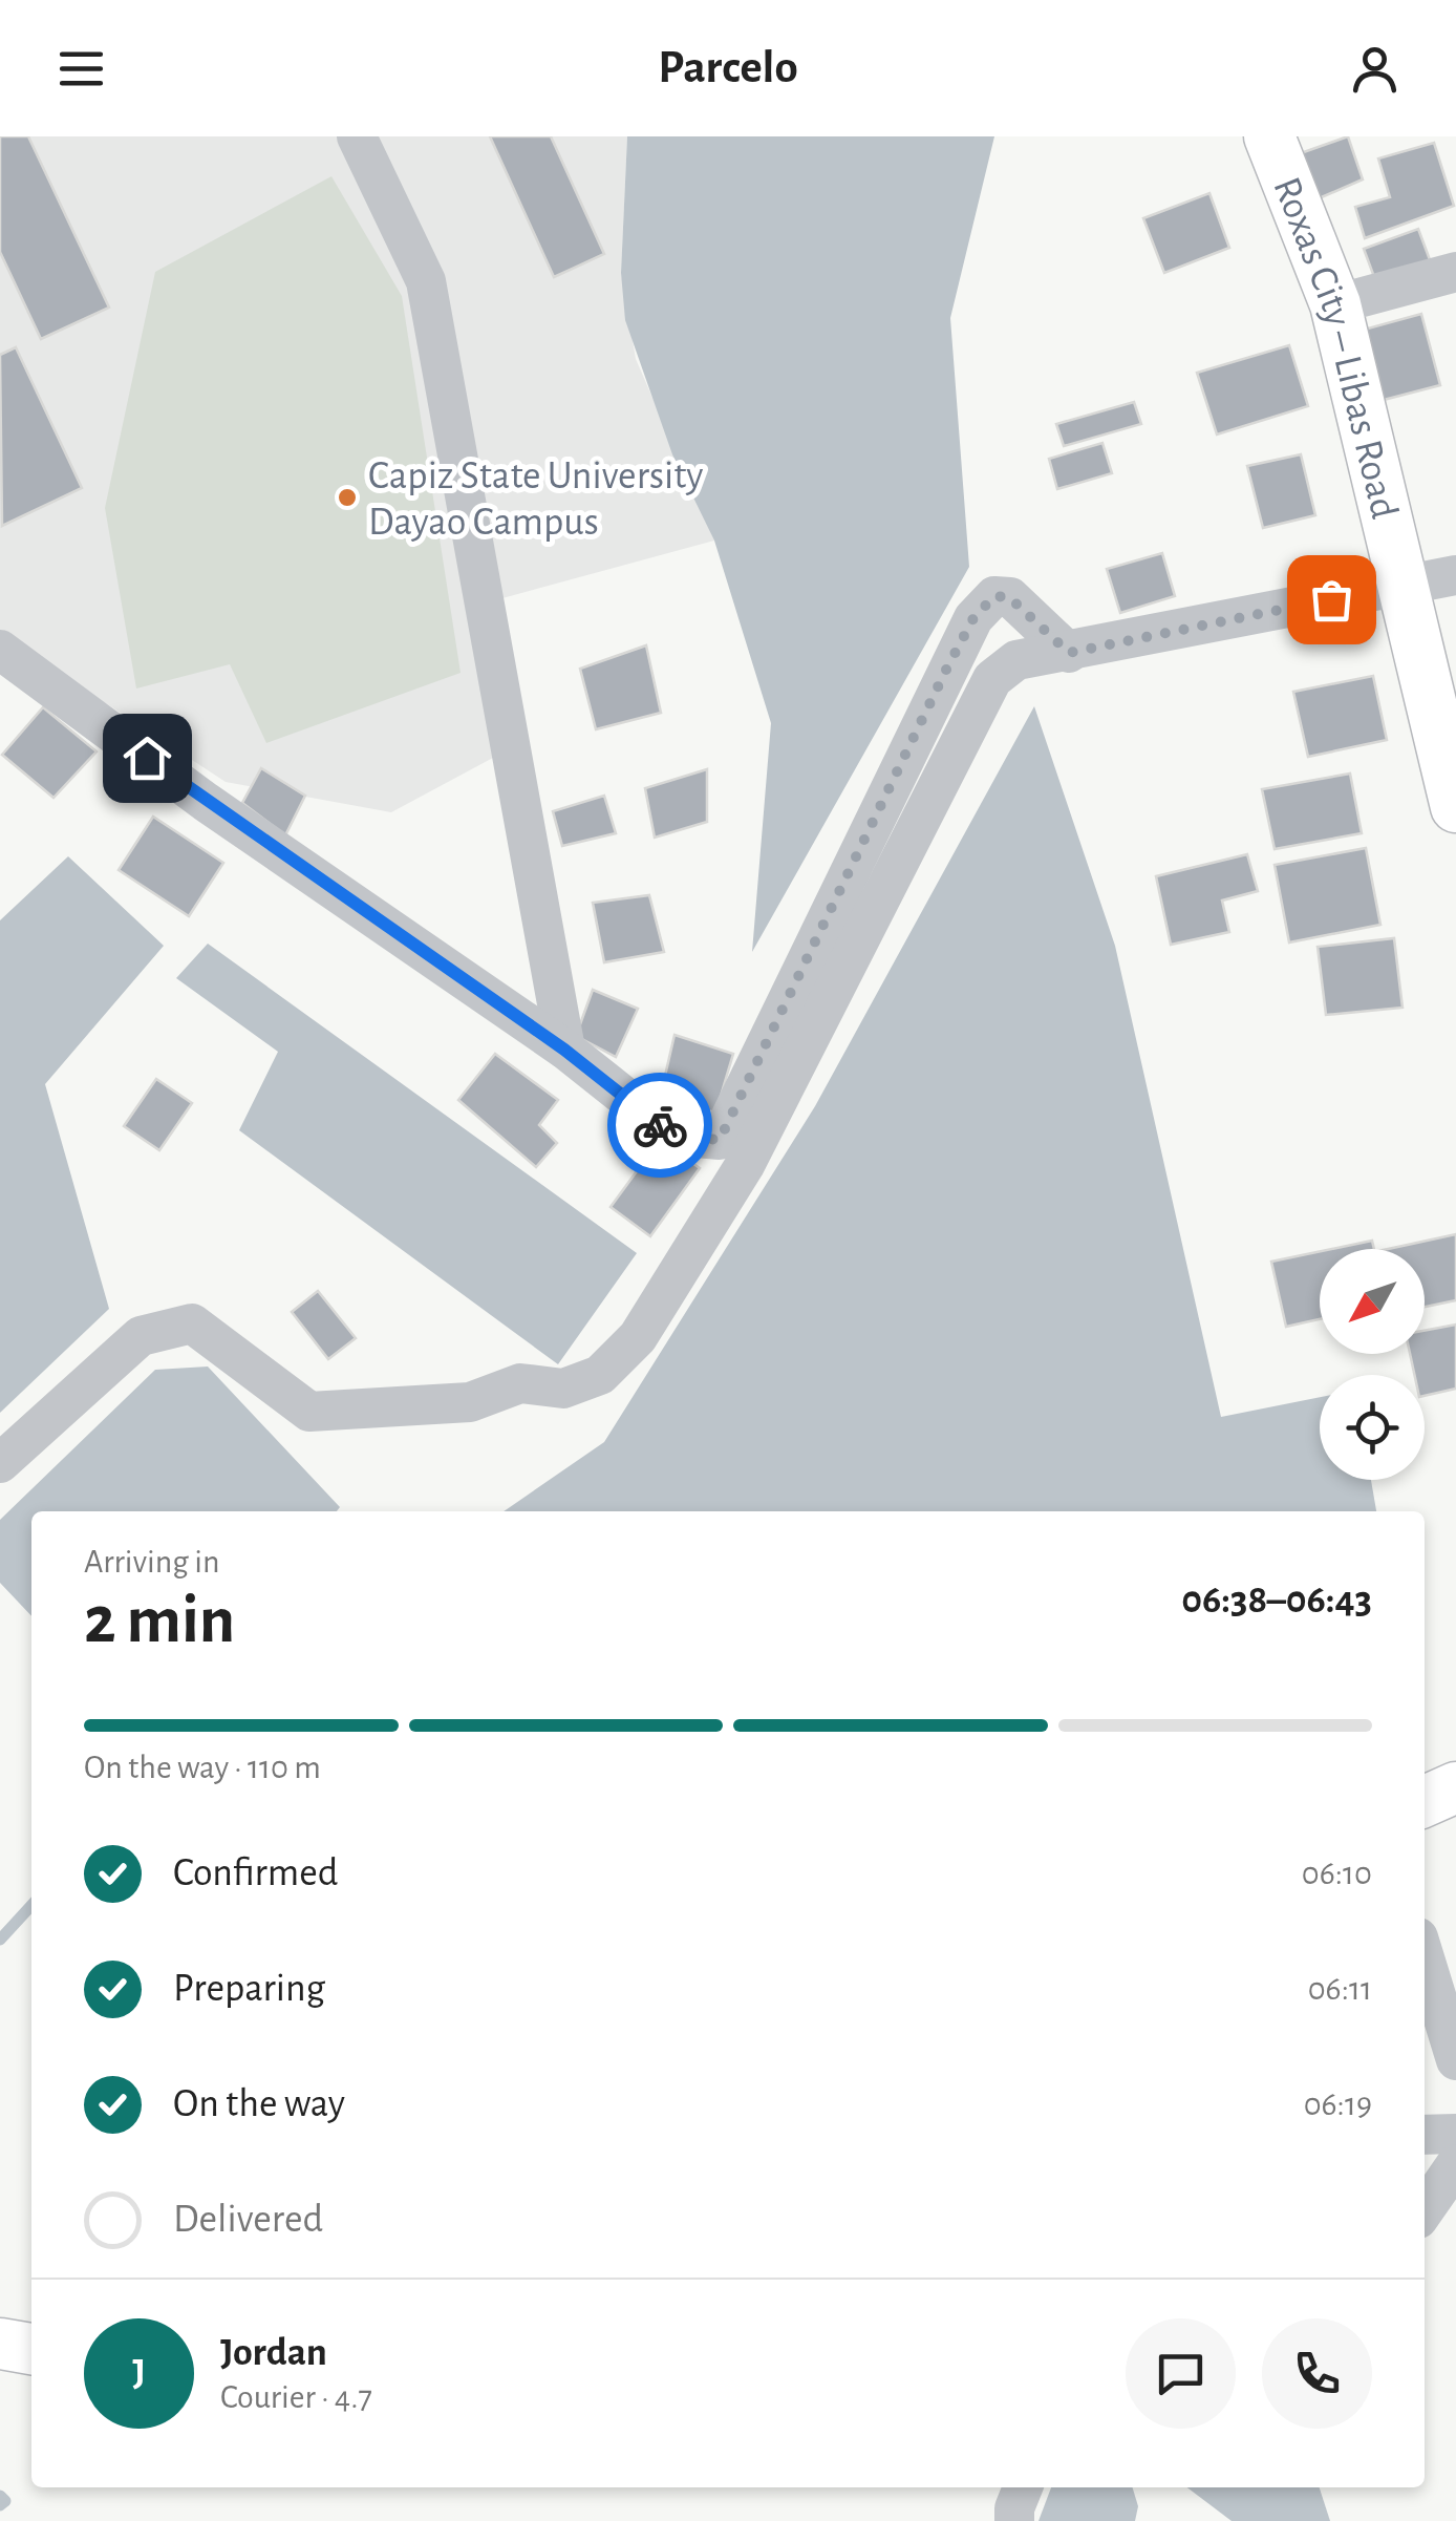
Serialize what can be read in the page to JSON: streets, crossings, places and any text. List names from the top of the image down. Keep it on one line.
{"streets":{"main road":["Roxas City – Libas Road"]},"places":["Capiz State University Dayao Campus"],"north":"bottom left","page":{"header":"Parcelo","heading":["2 min","Arriving in","06:38–06:43"],"panel":["Jordan","Courier · 4.7"],"bar":"On the way · 110 m","list":[["Confirmed","06:10"],["Preparing","06:11"],["On the way","06:19"],"Delivered"],"round":"J"}}
